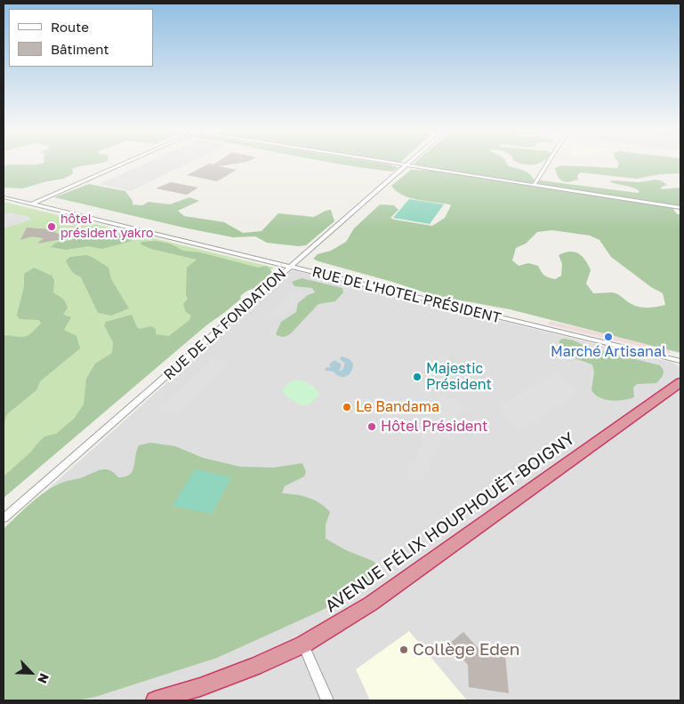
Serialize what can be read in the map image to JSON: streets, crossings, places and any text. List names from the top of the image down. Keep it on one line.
{"streets":{"highway":["AVENUE FÉLIX HOUPHOUËT-BOIGNY"],"street":["RUE DE L'HOTEL PRÉSIDENT","RUE DE LA FONDATION"]},"crossings":[["RUE DE L'HOTEL PRÉSIDENT","RUE DE LA FONDATION"]],"places":["hôtel président yakro","Marché Artisanal","Majestic Président","Le Bandama","Hôtel Président","Collège Eden"],"legend":["Route","Bâtiment"],"north":"bottom right"}
